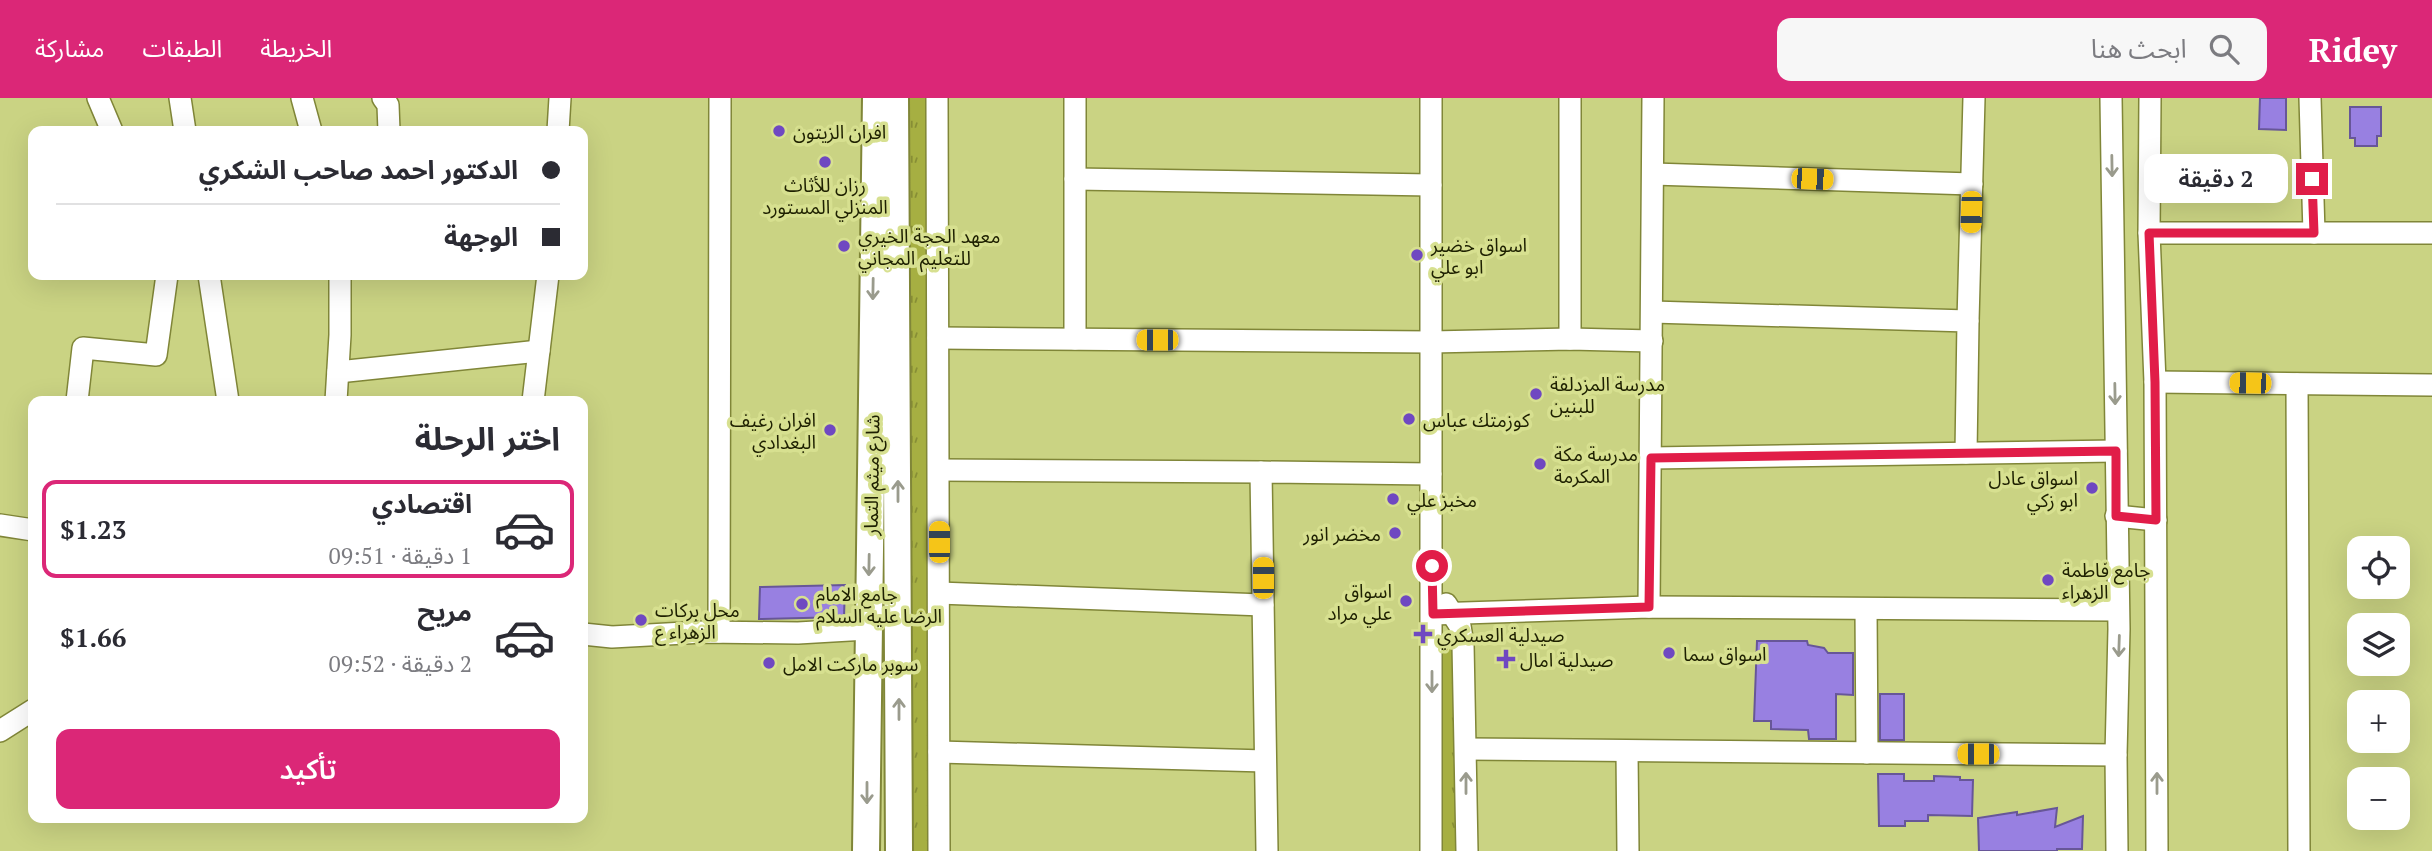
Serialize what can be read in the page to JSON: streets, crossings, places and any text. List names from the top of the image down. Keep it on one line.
{"streets":{"street":["شارع ميثم التمار"]},"places":{"other":["افران الزيتون","رزان للأثاث المنزلي المستورد","معهد الحجة الخيري للتعليم المجاني","اسواق خضير ابو علي","مدرسة المزدلفة للبنين","كوزمتك عباس","افران رغيف البغدادي","مدرسة مكة المكرمة","اسواق عادل ابو زكي","مخبز علي","مخضر انور","جامع فاطمة الزهراء","اسواق علي مراد","جامع الامام الرضا عليه السلام","محل بركات الزهراء ع","اسواق سما","سوبر ماركت الامل"],"health":["صيدلية العسكري","صيدلية امال"]},"page":{"header":"Ridey","search":"ابحث هنا","nav":["الخريطة","الطبقات","مشاركة"],"banner":["الدكتور احمد صاحب الشكري","الوجهة"],"bubble":"2 دقيقة","heading":"اختر الرحلة","list":[{"name":"اقتصادي","note":"1 دقيقة · 09:51","value":"$1.23"},{"name":"مريح","note":"2 دقيقة · 09:52","value":"$1.66"}],"map_buttons":["+","−"],"buttons":"تأكيد"}}
